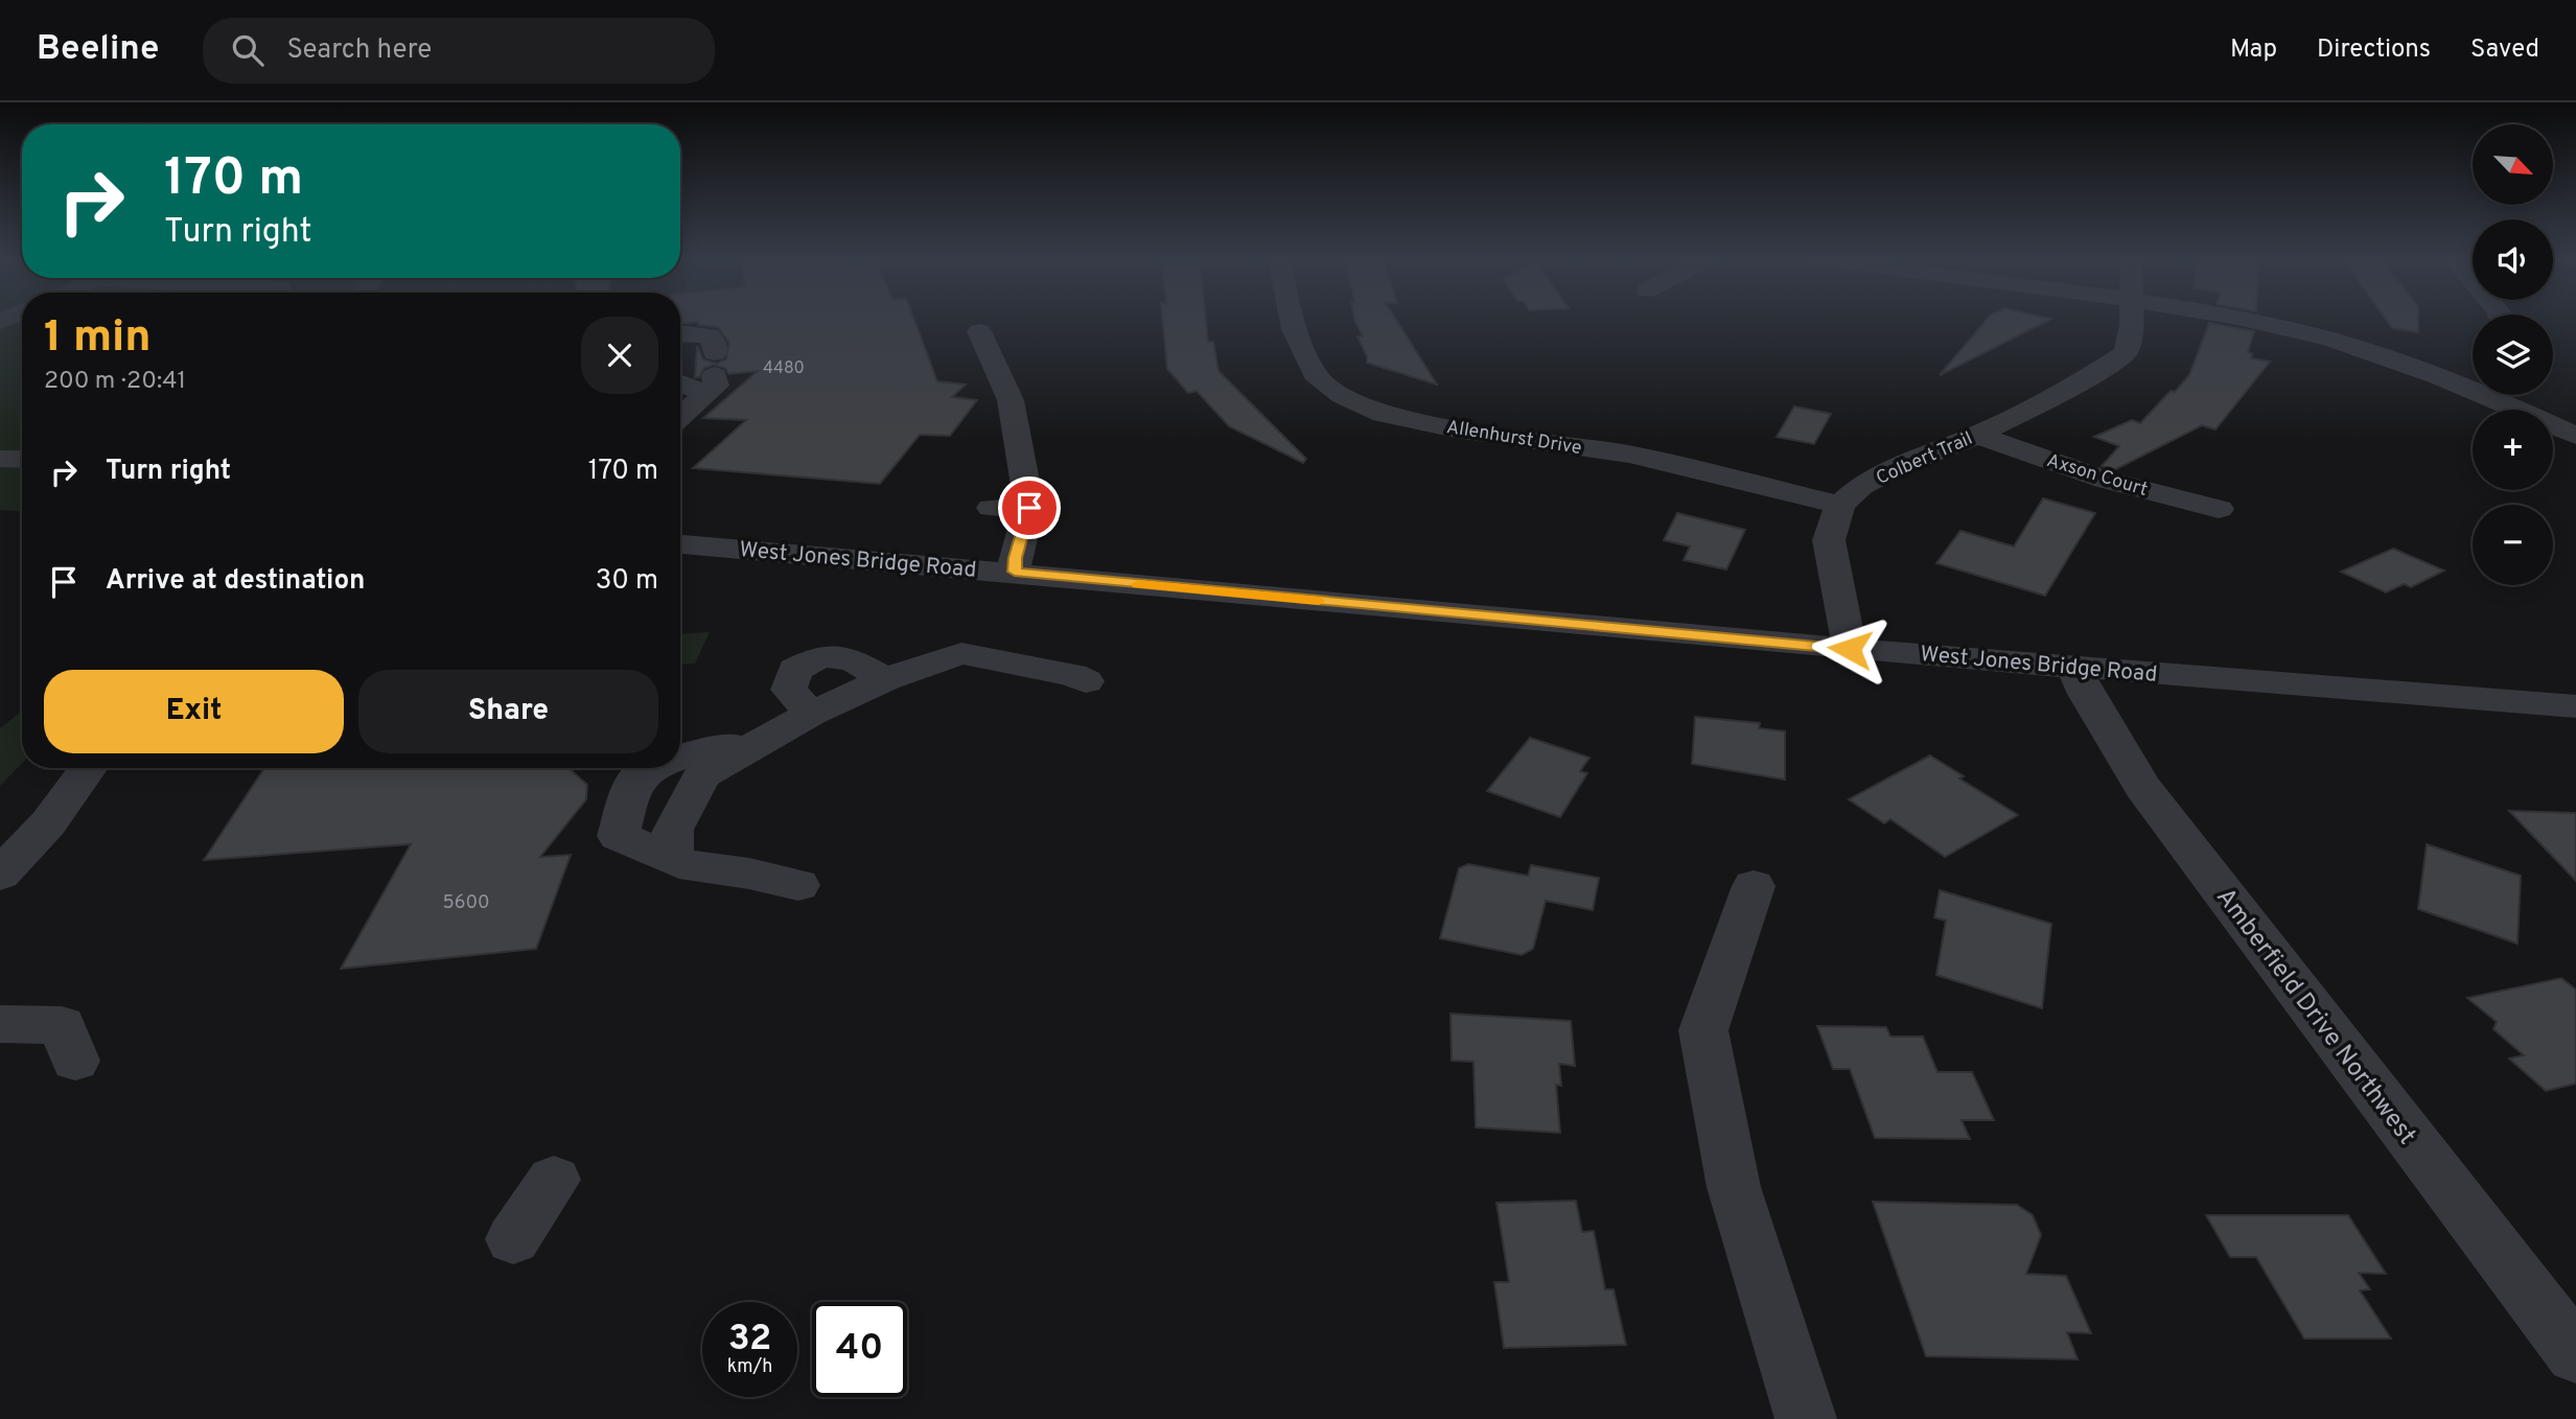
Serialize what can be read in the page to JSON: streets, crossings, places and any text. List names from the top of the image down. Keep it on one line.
{"streets":{"street":["Allenhurst Drive","Colbert Trail","Axson Court","West Jones Bridge Road","Amberfield Drive Northwest"]},"crossings":[["Allenhurst Drive","Colbert Trail"],["Colbert Trail","Axson Court"],["West Jones Bridge Road","Amberfield Drive Northwest"]],"house_numbers":["4480","5600"],"north":"bottom right","page":{"header":"Beeline","search":"Search here","nav":["Map","Directions","Saved"],"map_buttons":["+","−"],"turn":["170 m","Turn right"],"heading":["1 min","200 m · 20:41"],"list":[{"name":"Turn right","value":"170 m"},{"name":"Arrive at destination","value":"30 m"}],"buttons":["Exit","Share"],"speed":"32 km/h","limit":"40"}}
